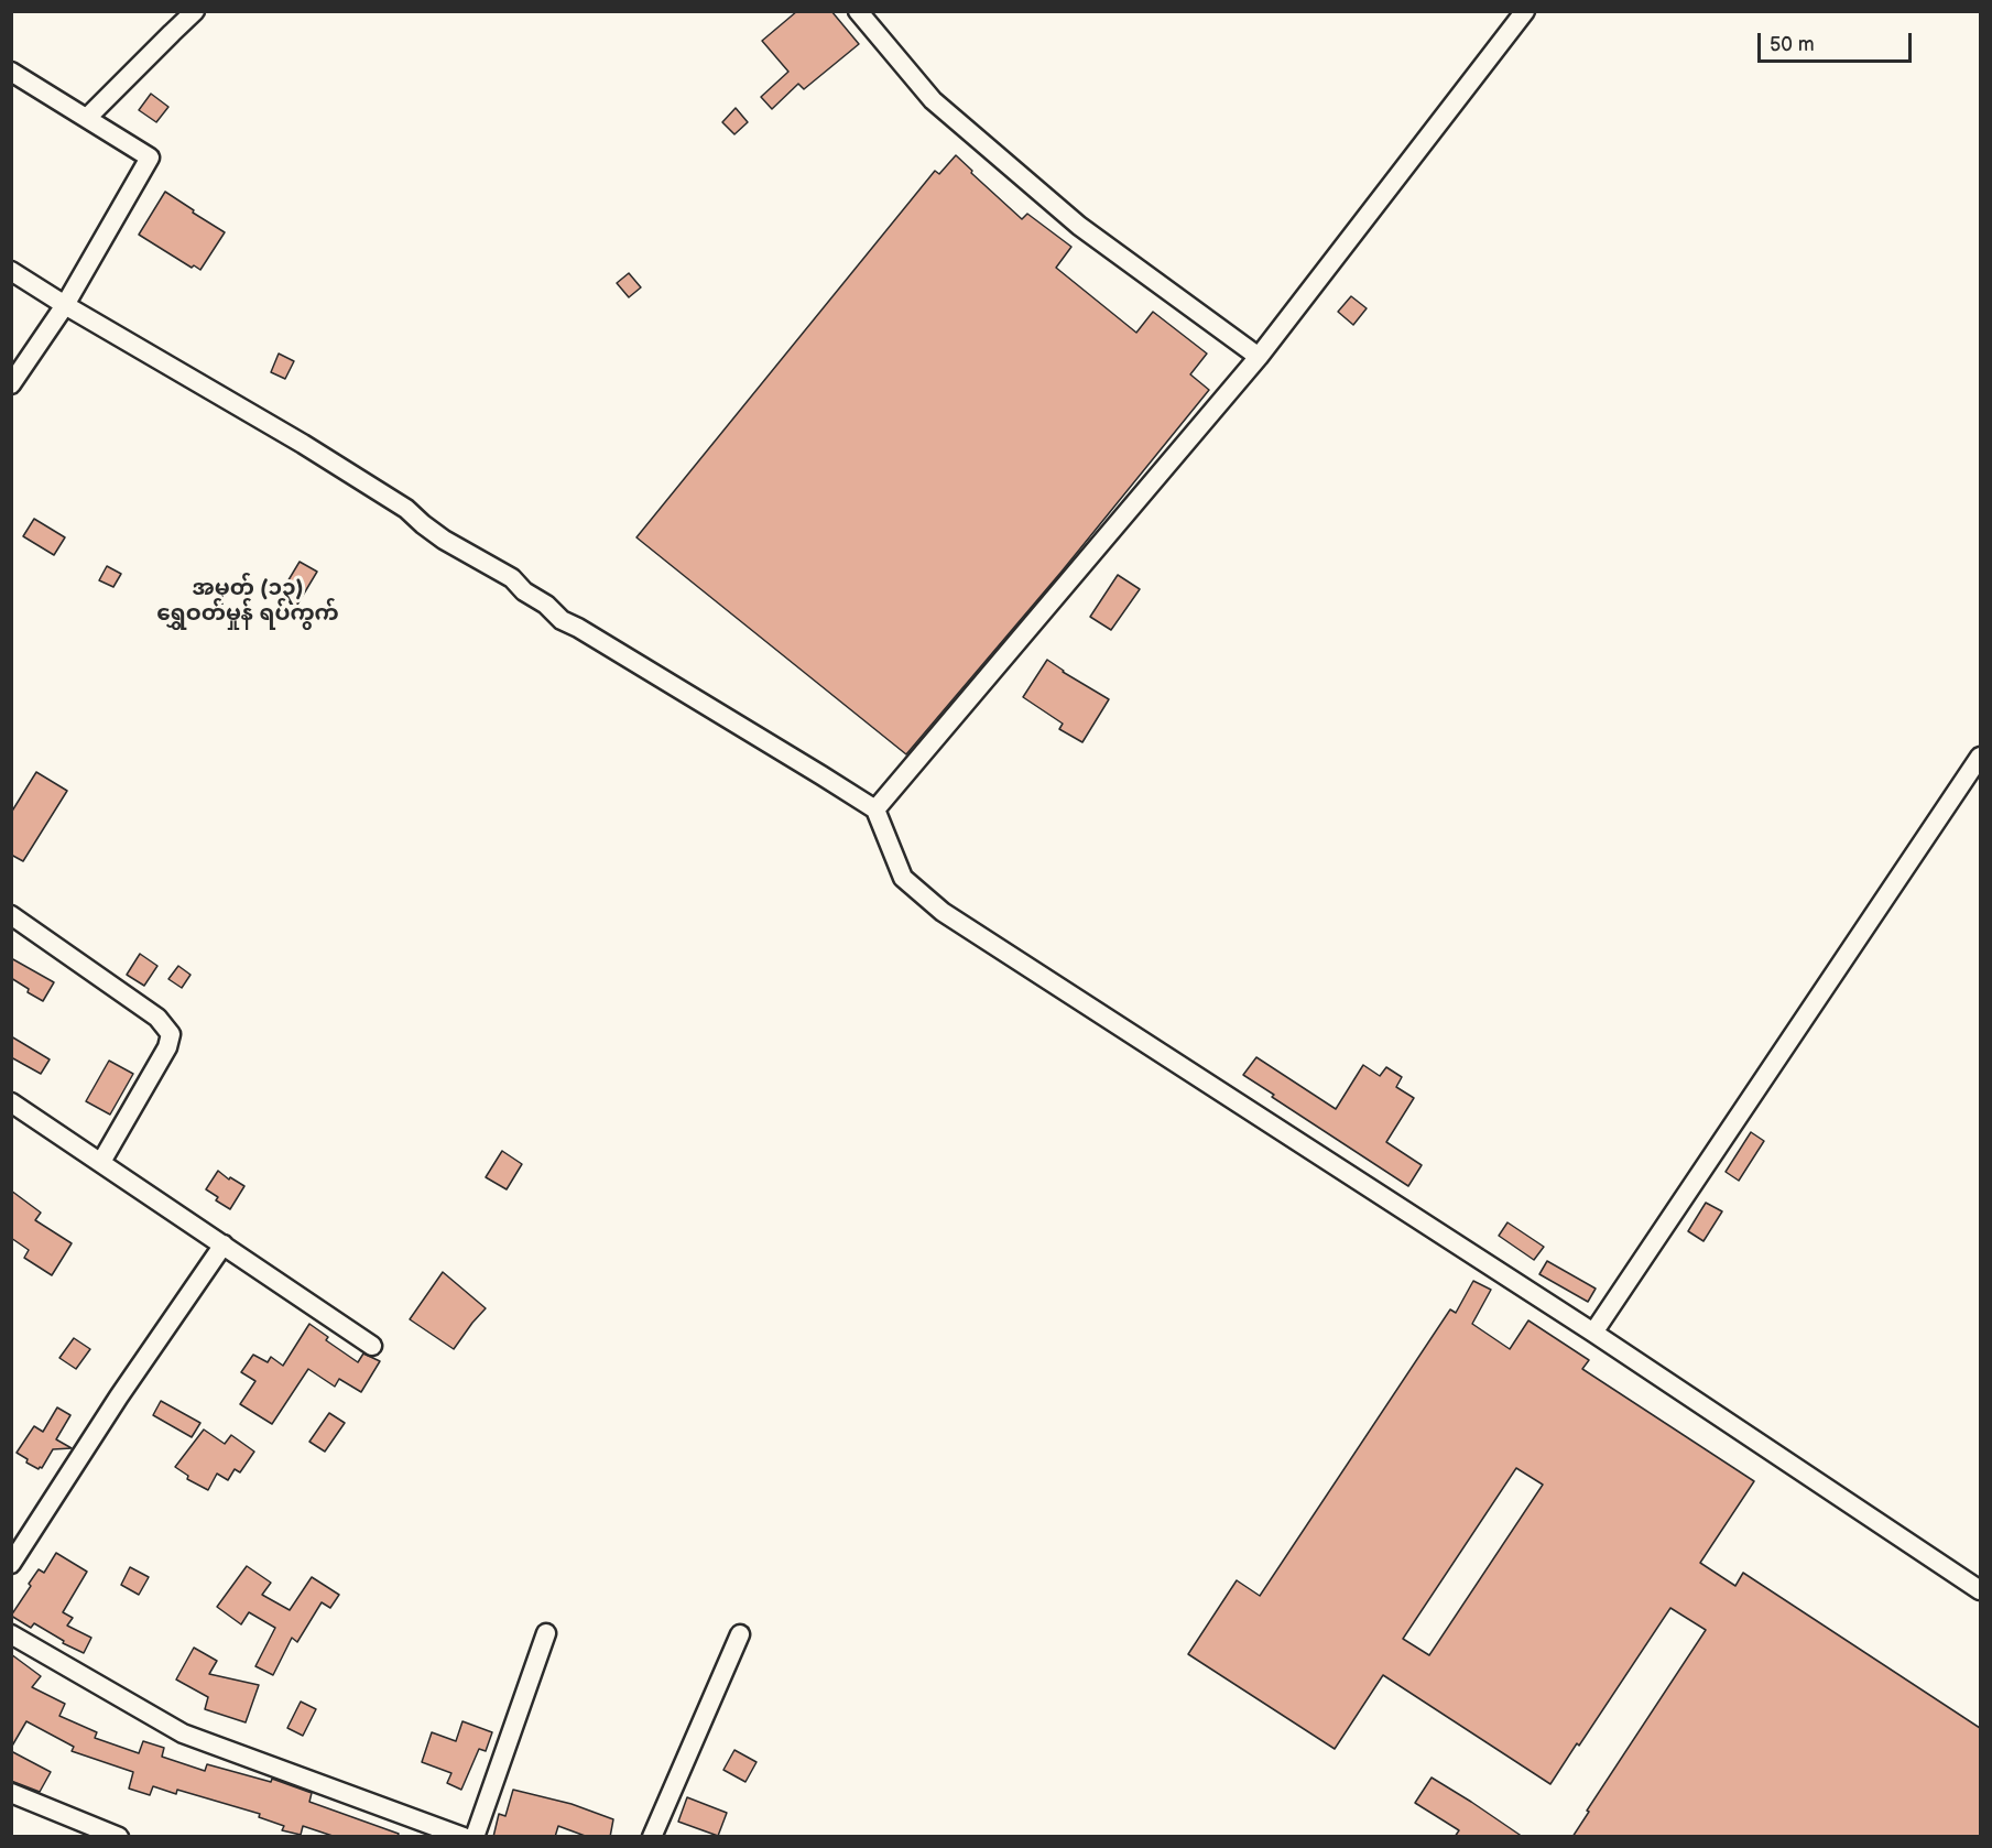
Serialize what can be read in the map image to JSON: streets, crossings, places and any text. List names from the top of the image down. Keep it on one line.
{"districts":["အမှတ် (၁၃) ရွှေဝတ်မှုန် ရပ်ကွက်"],"scale_bar":"50 m"}
